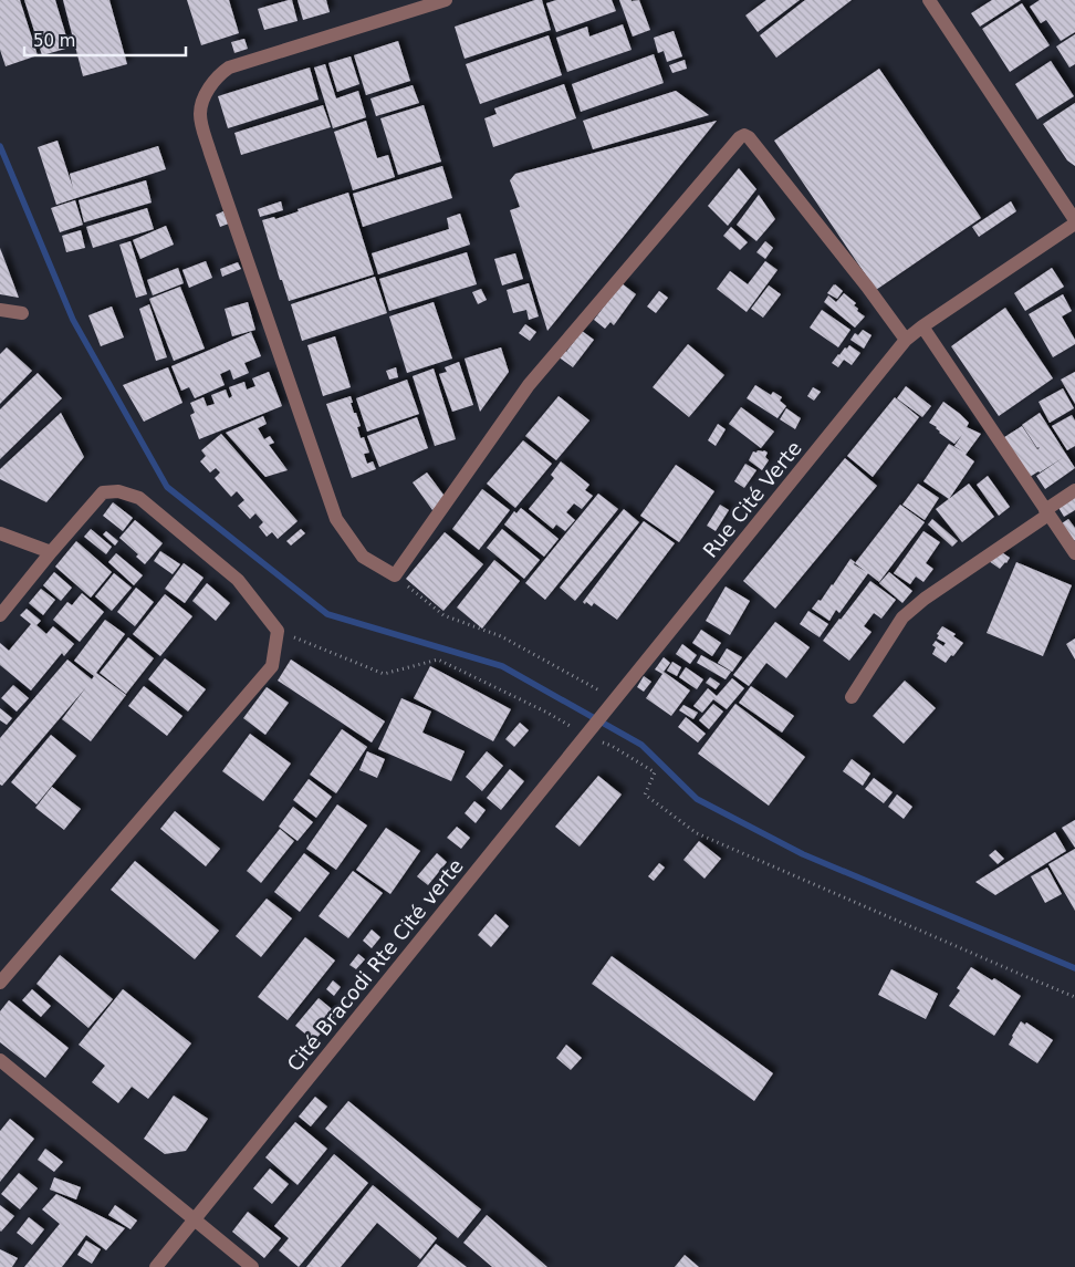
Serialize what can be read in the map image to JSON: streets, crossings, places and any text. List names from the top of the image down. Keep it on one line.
{"streets":{"street":["Rue Cité Verte","Cité Bracodi Rte Cité verte"]},"crossings":[["Rue Cité Verte","Cité Bracodi Rte Cité verte"]],"scale_bar":"50 m"}
